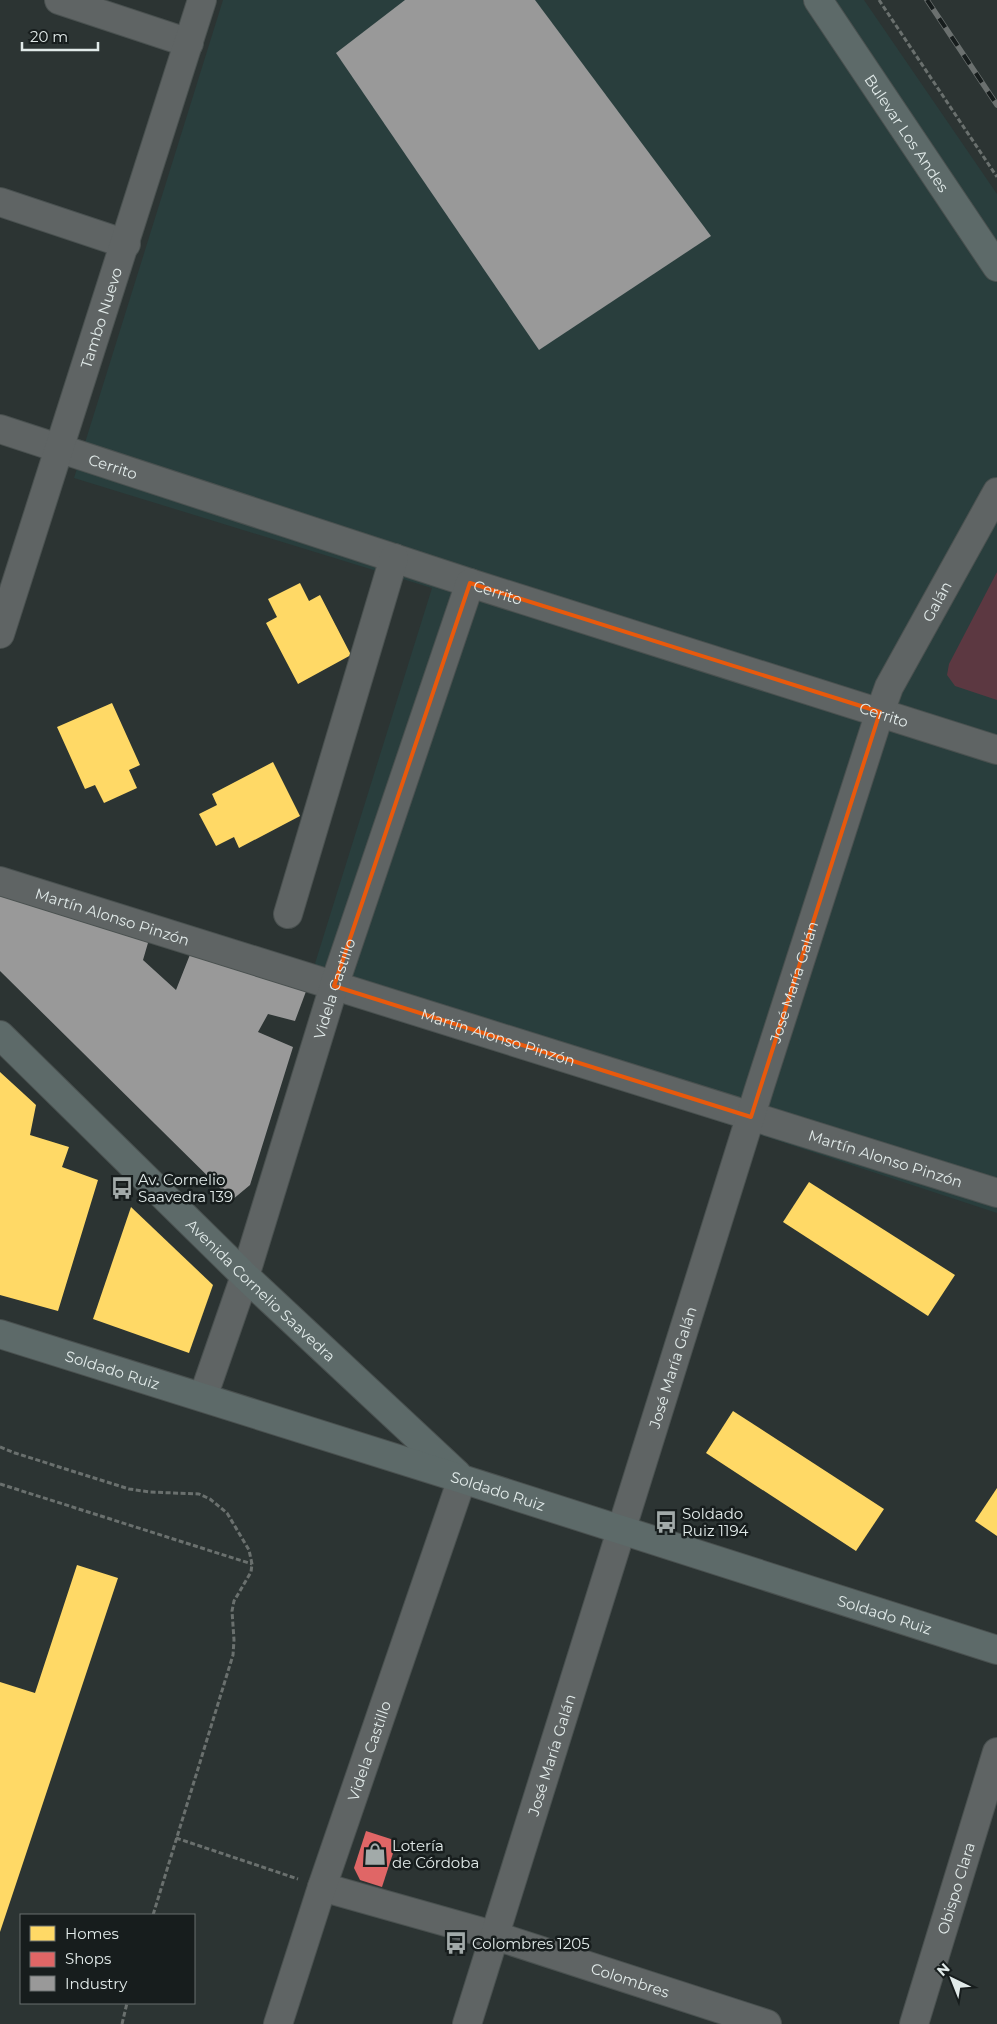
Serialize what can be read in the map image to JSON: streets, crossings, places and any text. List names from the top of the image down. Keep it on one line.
{"streets":{"main road":["Bulevar Los Andes","Avenida Cornelio Saavedra","Soldado Ruiz"],"street":["Tambo Nuevo","Cerrito","Galán","Martín Alonso Pinzón","José María Galán","Videla Castillo","Obispo Clara","Colombres"]},"crossings":[["Tambo Nuevo","Cerrito"],["Cerrito","Galán"],["Cerrito","José María Galán"],["Cerrito","Videla Castillo"],["Galán","José María Galán"],["Martín Alonso Pinzón","José María Galán"],["Martín Alonso Pinzón","Videla Castillo"],["José María Galán","Soldado Ruiz"],["José María Galán","Colombres"],["Videla Castillo","Avenida Cornelio Saavedra"],["Videla Castillo","Soldado Ruiz"],["Videla Castillo","Colombres"],["Avenida Cornelio Saavedra","Soldado Ruiz"]],"places":{"bus stop":["Av. Cornelio Saavedra 139","Soldado Ruiz 1194","Colombres 1205"],"shop":["Lotería de Córdoba"]},"legend":["Homes","Shops","Industry"],"scale_bar":"20 m","north":"top left"}
